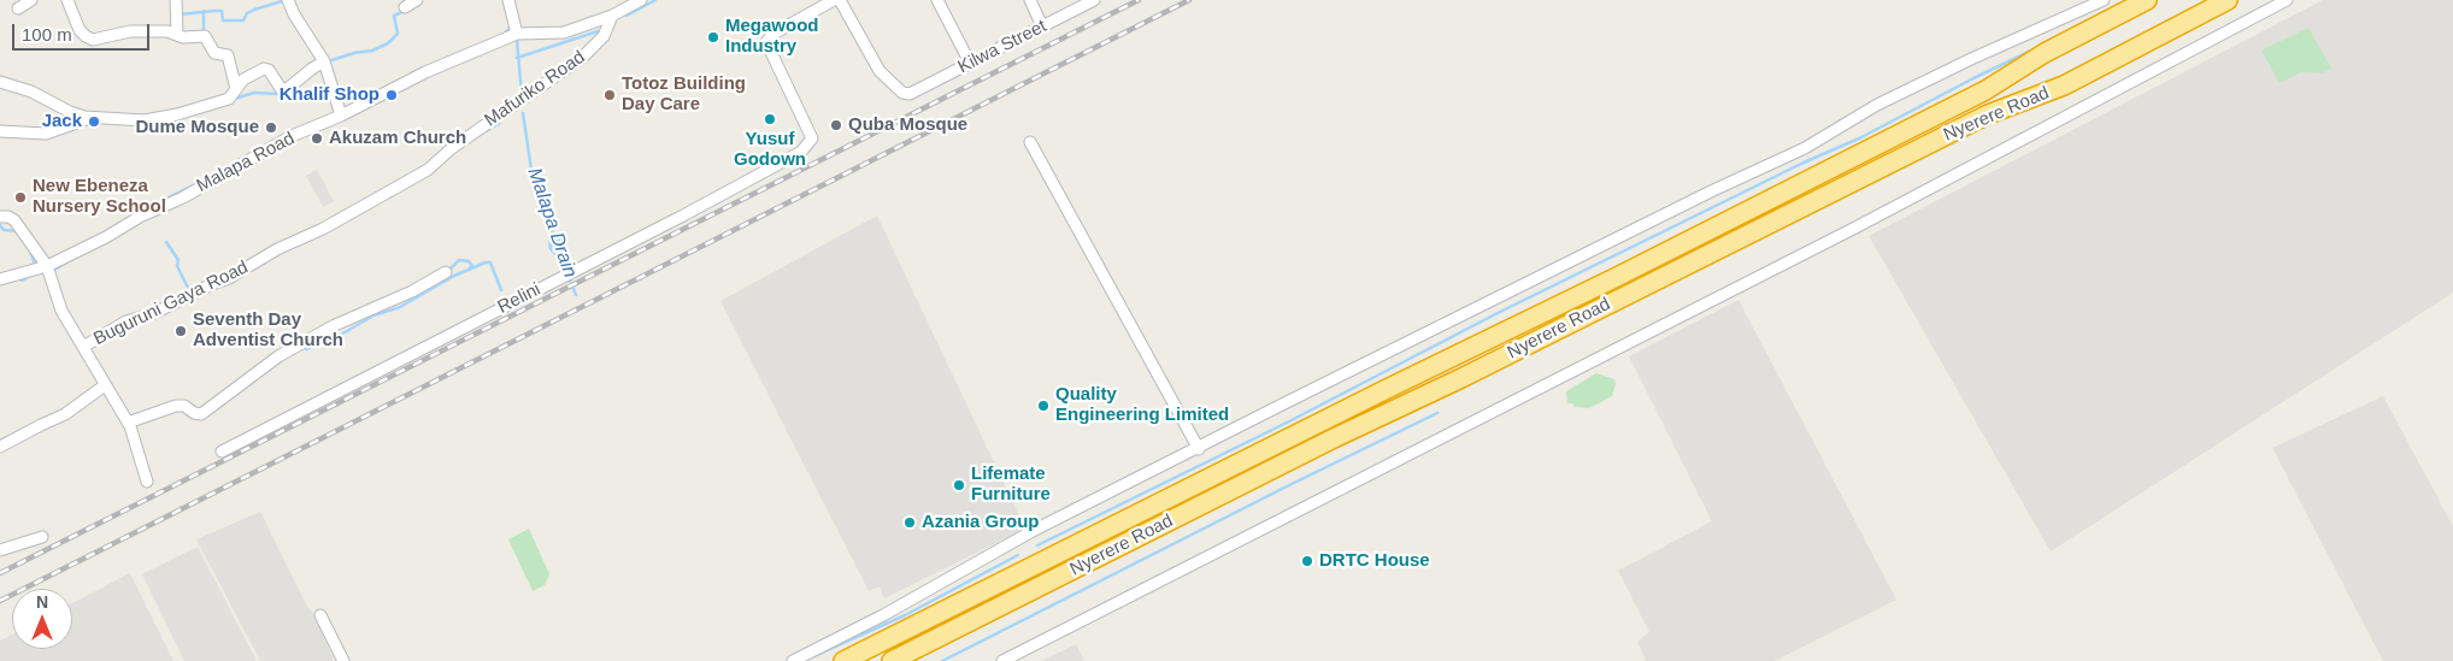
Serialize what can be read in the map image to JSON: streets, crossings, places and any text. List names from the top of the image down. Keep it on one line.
{"streets":{"highway":["Nyerere Road"],"street":["Kilwa Street","Mafuriko Road","Malapa Road","Relini","Buguruni Gaya Road"]},"crossings":[["Mafuriko Road","Malapa Road"],["Mafuriko Road","Buguruni Gaya Road"]],"water":["Malapa Drain"],"places":["Megawood Industry","Khalif Shop","Totoz Building Day Care","Yusuf Godown","Jack","Quba Mosque","Dume Mosque","Akuzam Church","New Ebeneza Nursery School","Seventh Day Adventist Church","Quality Engineering Limited","Lifemate Furniture","Azania Group","DRTC House"],"scale_bar":"100 m","north":"top"}
